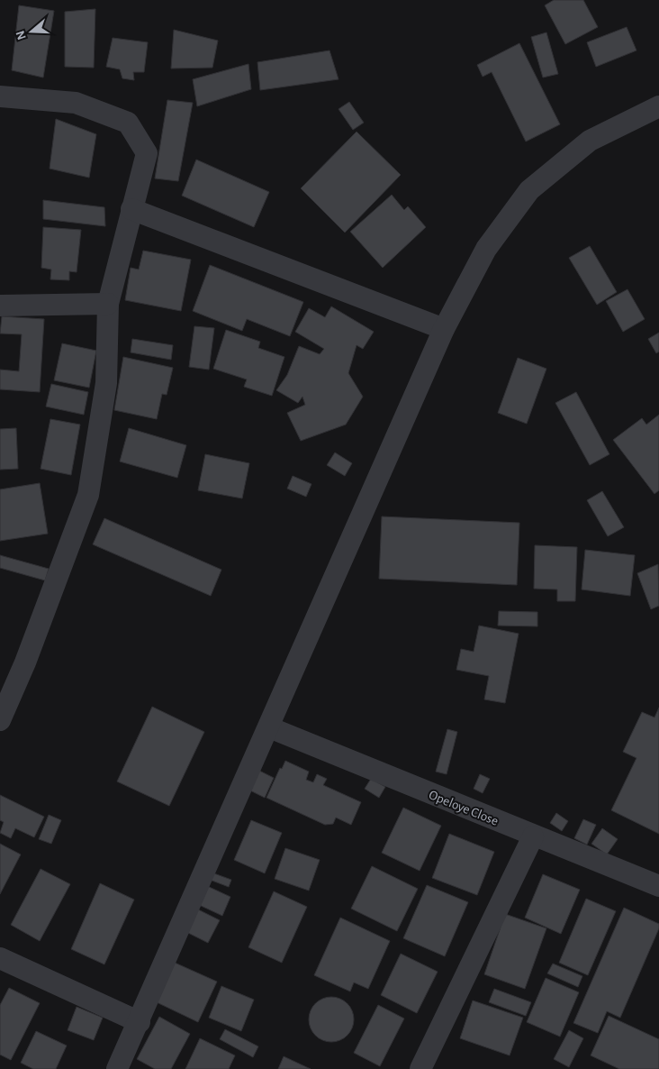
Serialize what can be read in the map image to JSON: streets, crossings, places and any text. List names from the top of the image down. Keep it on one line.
{"streets":{"street":["Opeloye Close"]},"north":"left"}
